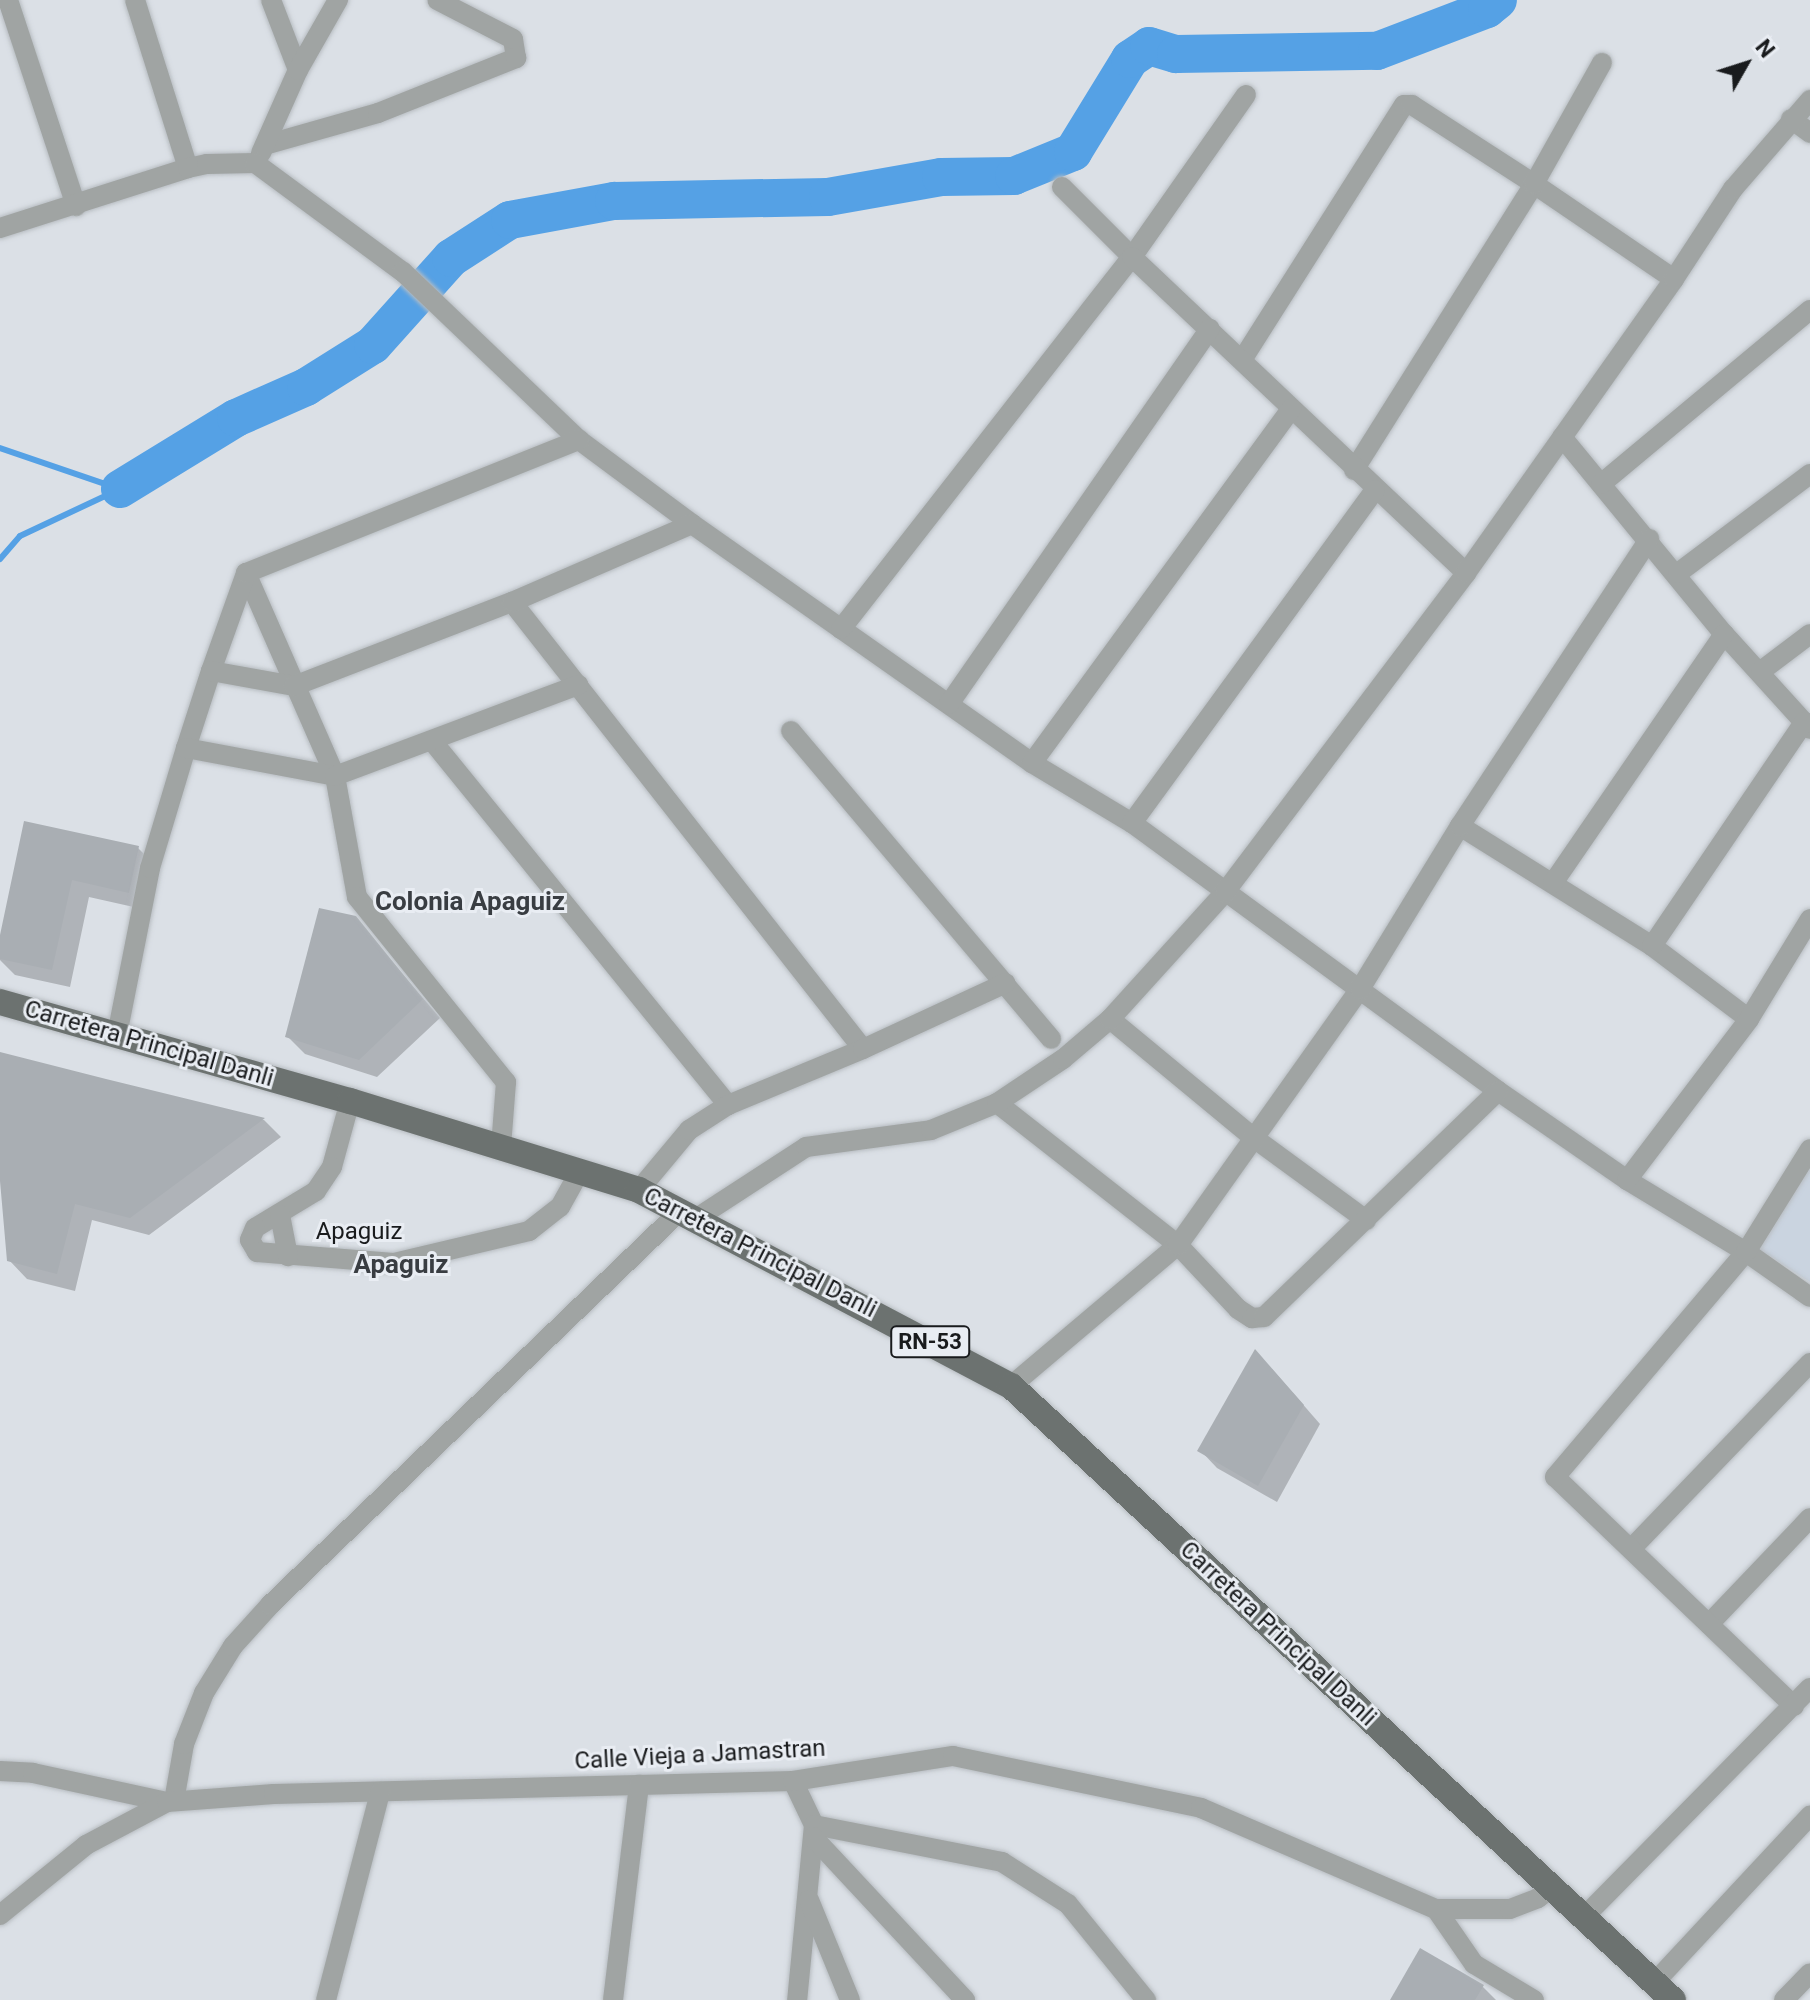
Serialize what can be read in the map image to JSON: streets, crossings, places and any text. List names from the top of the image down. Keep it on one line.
{"streets":{"main road":["Carretera Principal Danli","RN-53"],"street":["Apaguiz","Calle Vieja a Jamastran"]},"crossings":[["Carretera Principal Danli","Apaguiz"],["Carretera Principal Danli","Calle Vieja a Jamastran"]],"districts":["Colonia Apaguiz","Apaguiz"],"north":"top right"}
